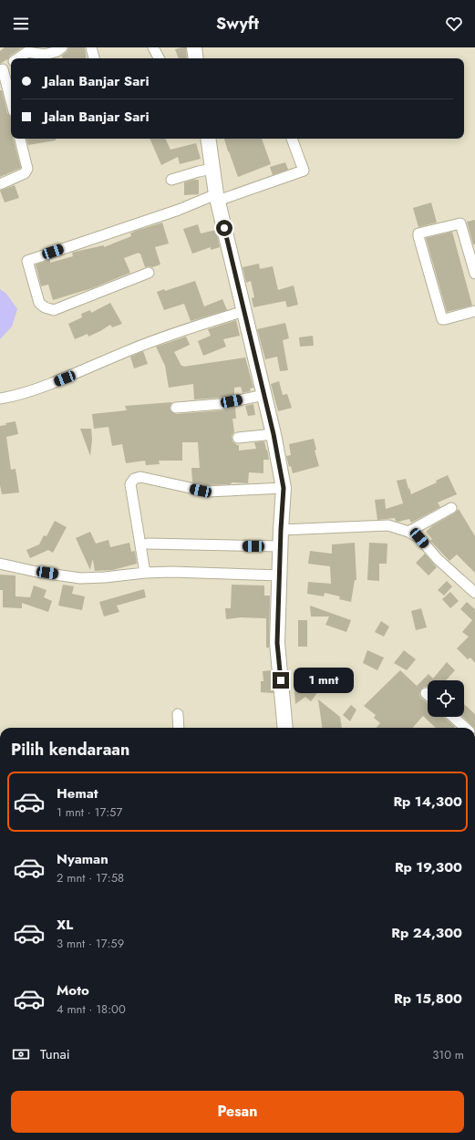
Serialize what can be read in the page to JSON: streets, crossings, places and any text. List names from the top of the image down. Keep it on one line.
{"page":{"header":"Swyft","banner":["Jalan Banjar Sari","Jalan Banjar Sari"],"bubble":"1 mnt","heading":"Pilih kendaraan","list":[{"name":"Hemat","note":"1 mnt · 17:57","value":"Rp 14,300"},{"name":"Nyaman","note":"2 mnt · 17:58","value":"Rp 19,300"},{"name":"XL","note":"3 mnt · 17:59","value":"Rp 24,300"},{"name":"Moto","note":"4 mnt · 18:00","value":"Rp 15,800"}],"pay":["Tunai","310 m"],"buttons":"Pesan"}}
